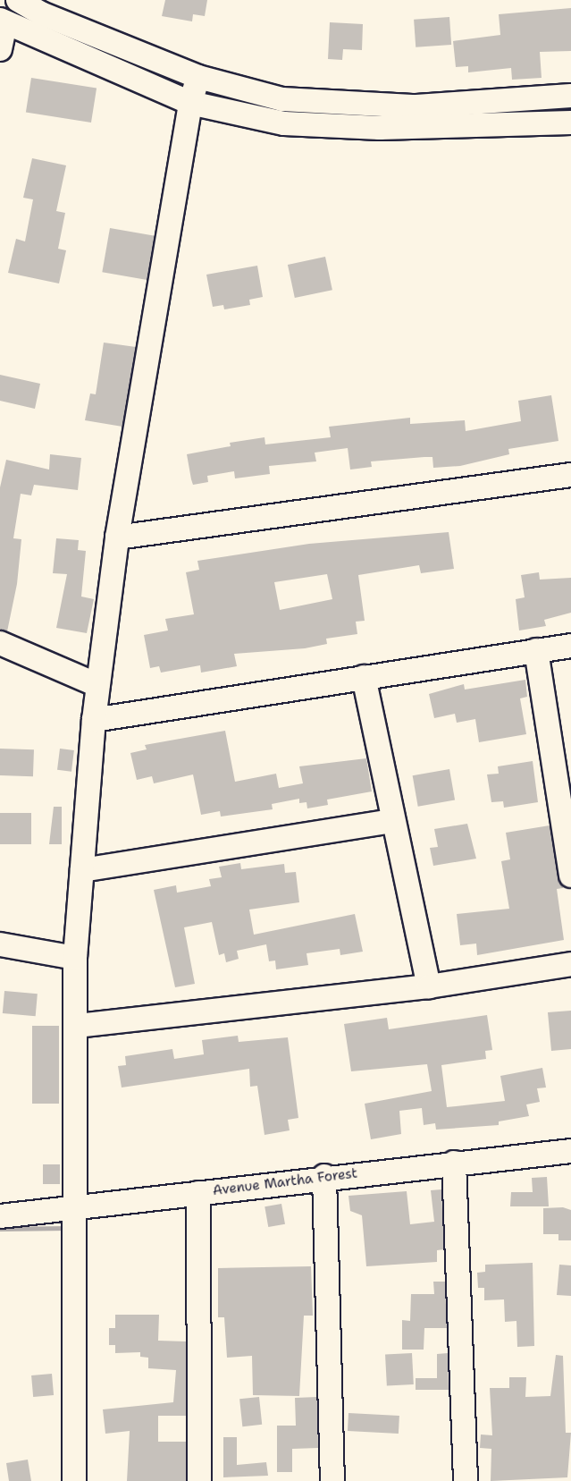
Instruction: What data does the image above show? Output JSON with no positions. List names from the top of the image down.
{
  "streets": {
    "street": ["Avenue Martha Forest"]
  }
}
